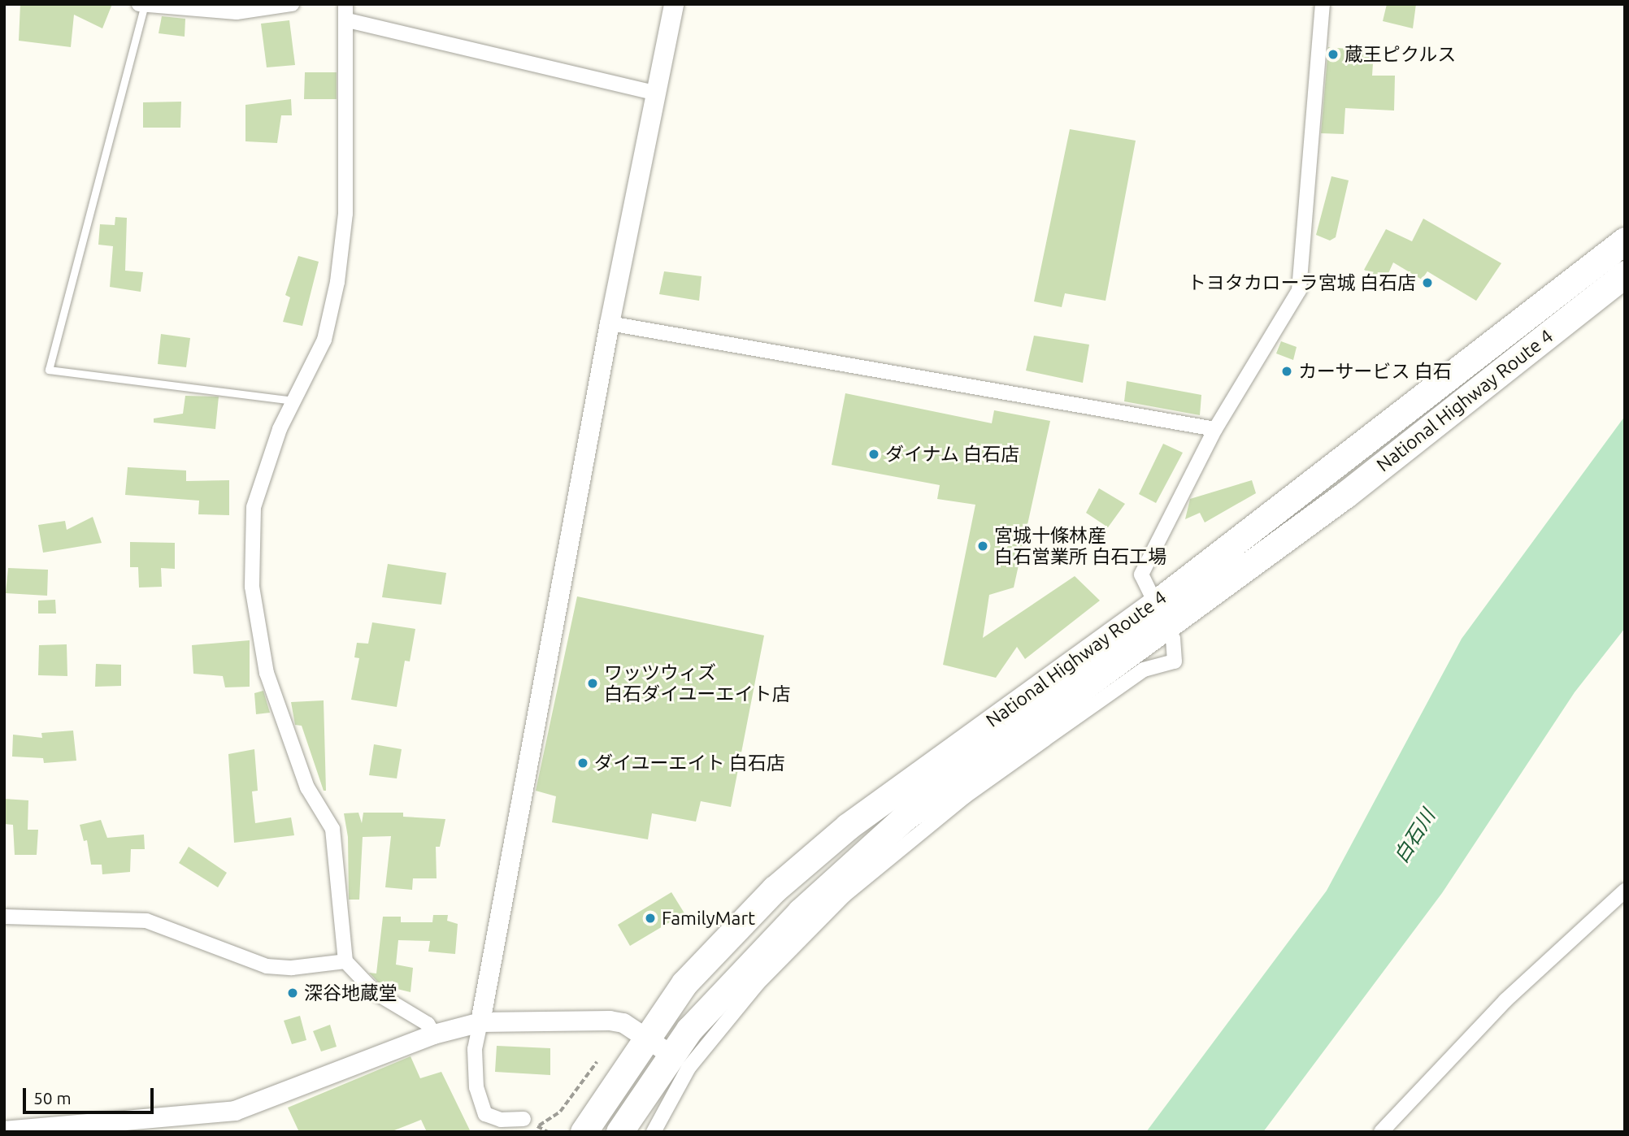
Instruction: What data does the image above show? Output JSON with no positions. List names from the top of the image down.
{
  "streets": {
    "highway": ["National Highway Route 4"]
  },
  "water": ["白石川"],
  "places": [
    "蔵王ピクルス",
    "トヨタカローラ宮城 白石店",
    "カーサービス 白石",
    "ダイナム 白石店",
    "宮城十條林産 白石営業所 白石工場",
    "ワッツウィズ 白石ダイユーエイト店",
    "ダイユーエイト 白石店",
    "FamilyMart",
    "深谷地蔵堂"
  ],
  "scale_bar": "50 m"
}
